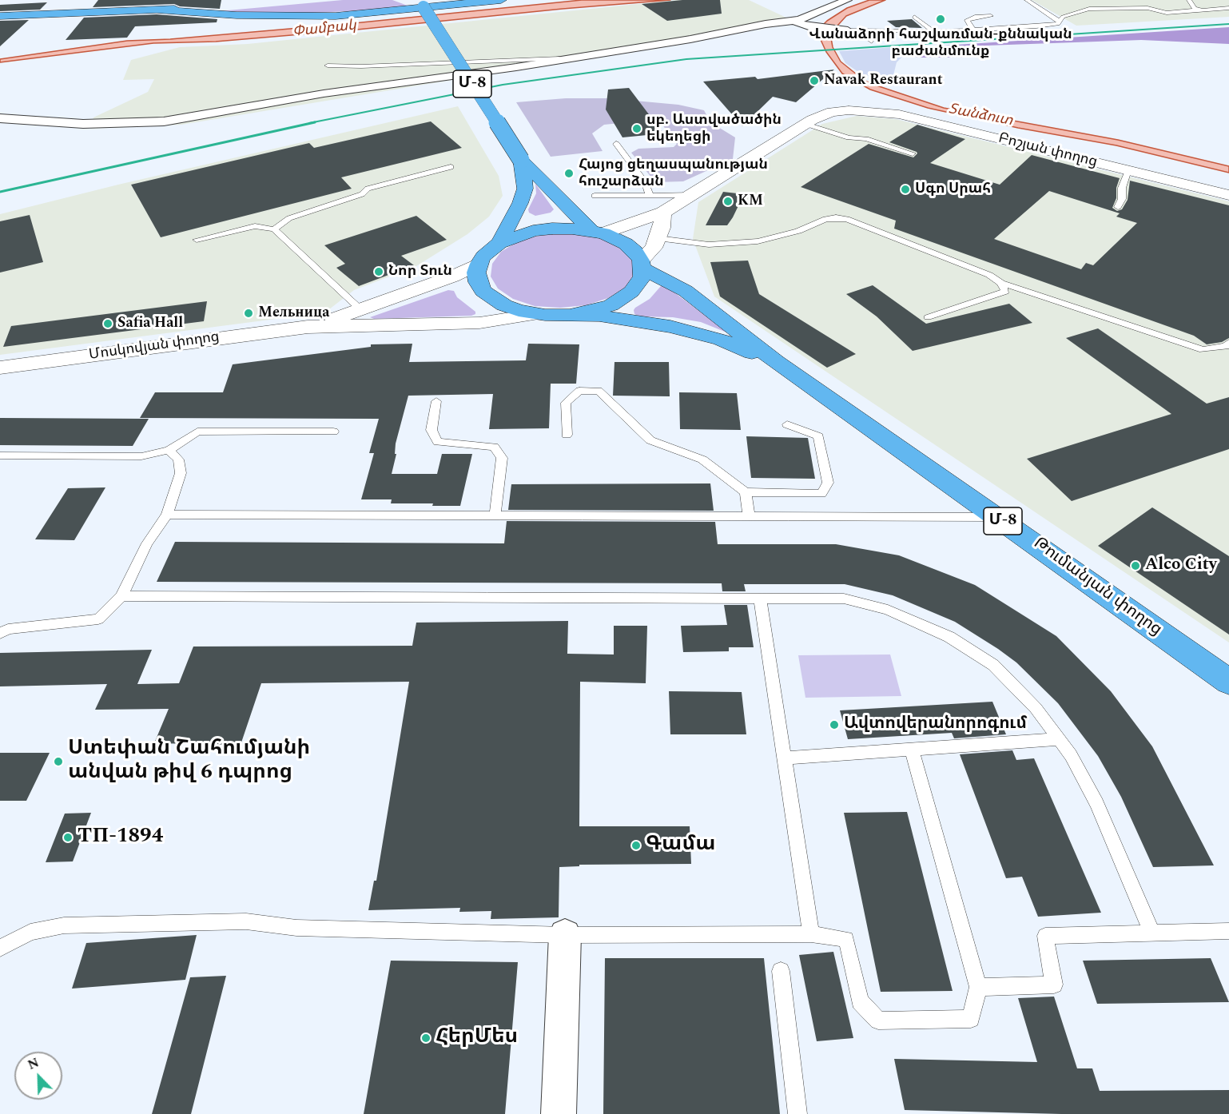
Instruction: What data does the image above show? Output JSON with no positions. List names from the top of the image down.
{
  "streets": {
    "highway": ["Մ-8", "Թումանյան փողոց"],
    "street": ["Բոշյան փողոց", "Մոսկովյան փողոց"]
  },
  "crossings": [
    ["Մ-8", "Բոշյան փողոց"],
    ["Մ-8", "Թումանյան փողոց"]
  ],
  "water": ["Փամբակ", "Տանձուտ"],
  "places": [
    "Վանաձորի հաշվառման-քննական բաժանմունք",
    "Navak Restaurant",
    "սբ. Աստվածածին եկեղեցի",
    "Հայոց ցեղասպանության հուշարձան",
    "Սգո Սրահ",
    "KM",
    "Նոր Տուն",
    "Мельница",
    "Safia Hall",
    "Alco City",
    "Ավտովերանորոգում",
    "Ստեփան Շահումյանի անվան թիվ 6 դպրոց",
    "ТП-1894",
    "Գամա",
    "ՀերՄես"
  ],
  "north": "top left"
}
